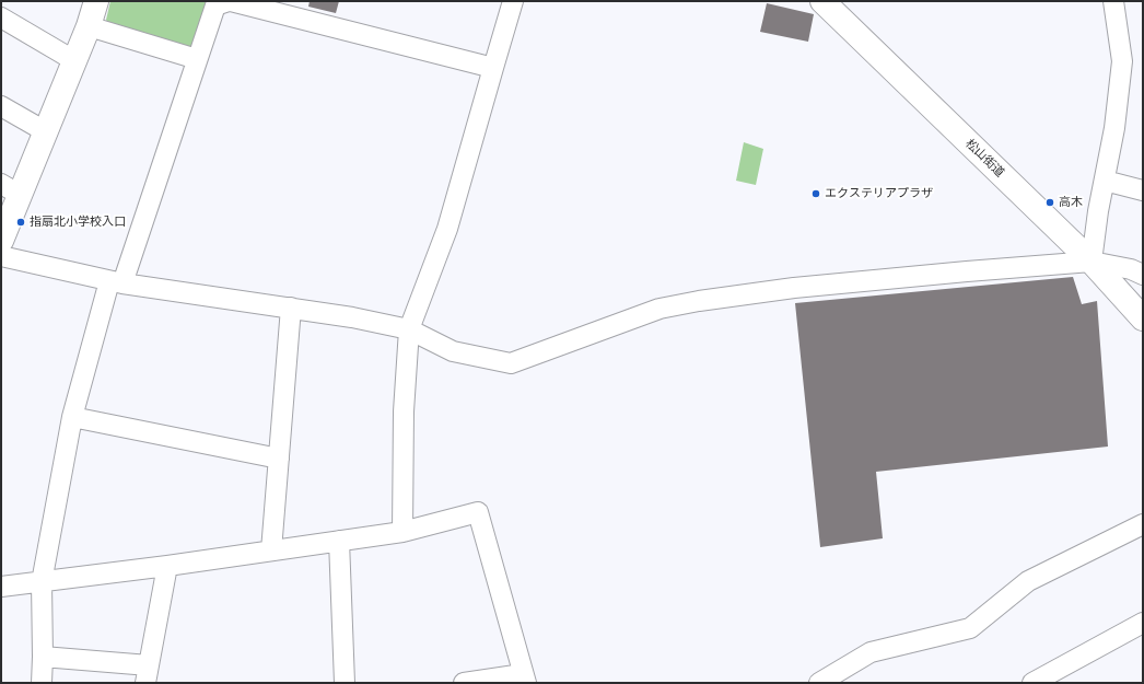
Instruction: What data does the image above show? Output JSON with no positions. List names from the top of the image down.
{
  "streets": {
    "main road": ["松山街道"]
  },
  "places": ["エクステリアプラザ", "高木", "指扇北小学校入口"]
}
